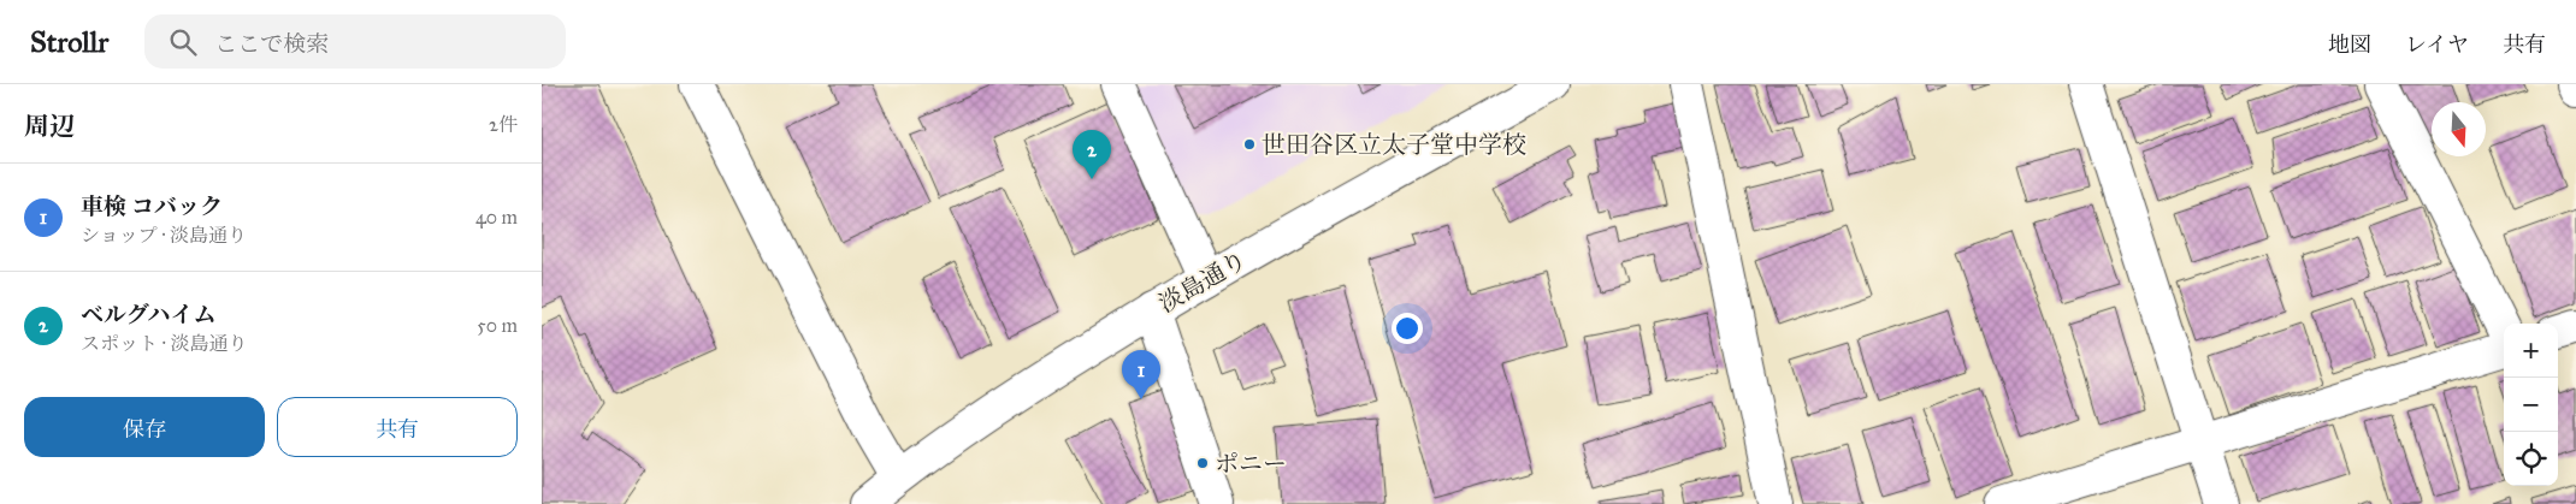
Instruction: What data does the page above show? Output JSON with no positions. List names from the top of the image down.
{
  "streets": {
    "street": ["淡島通り"]
  },
  "places": ["世田谷区立太子堂中学校", "ポニー"],
  "north": "bottom",
  "page": {
    "header": "Strollr",
    "search": "ここで検索",
    "nav": ["地図", "レイヤ", "共有"],
    "heading": ["周辺", "2件"],
    "pins": ["2", "1"],
    "list": [
      {
        "mark": "1",
        "name": "車検 コバック",
        "note": "ショップ · 淡島通り",
        "value": "40 m"
      },
      {
        "mark": "2",
        "name": "ベルグハイム",
        "note": "スポット · 淡島通り",
        "value": "50 m"
      }
    ],
    "map_buttons": ["+", "−"],
    "buttons": ["保存", "共有"]
  }
}
